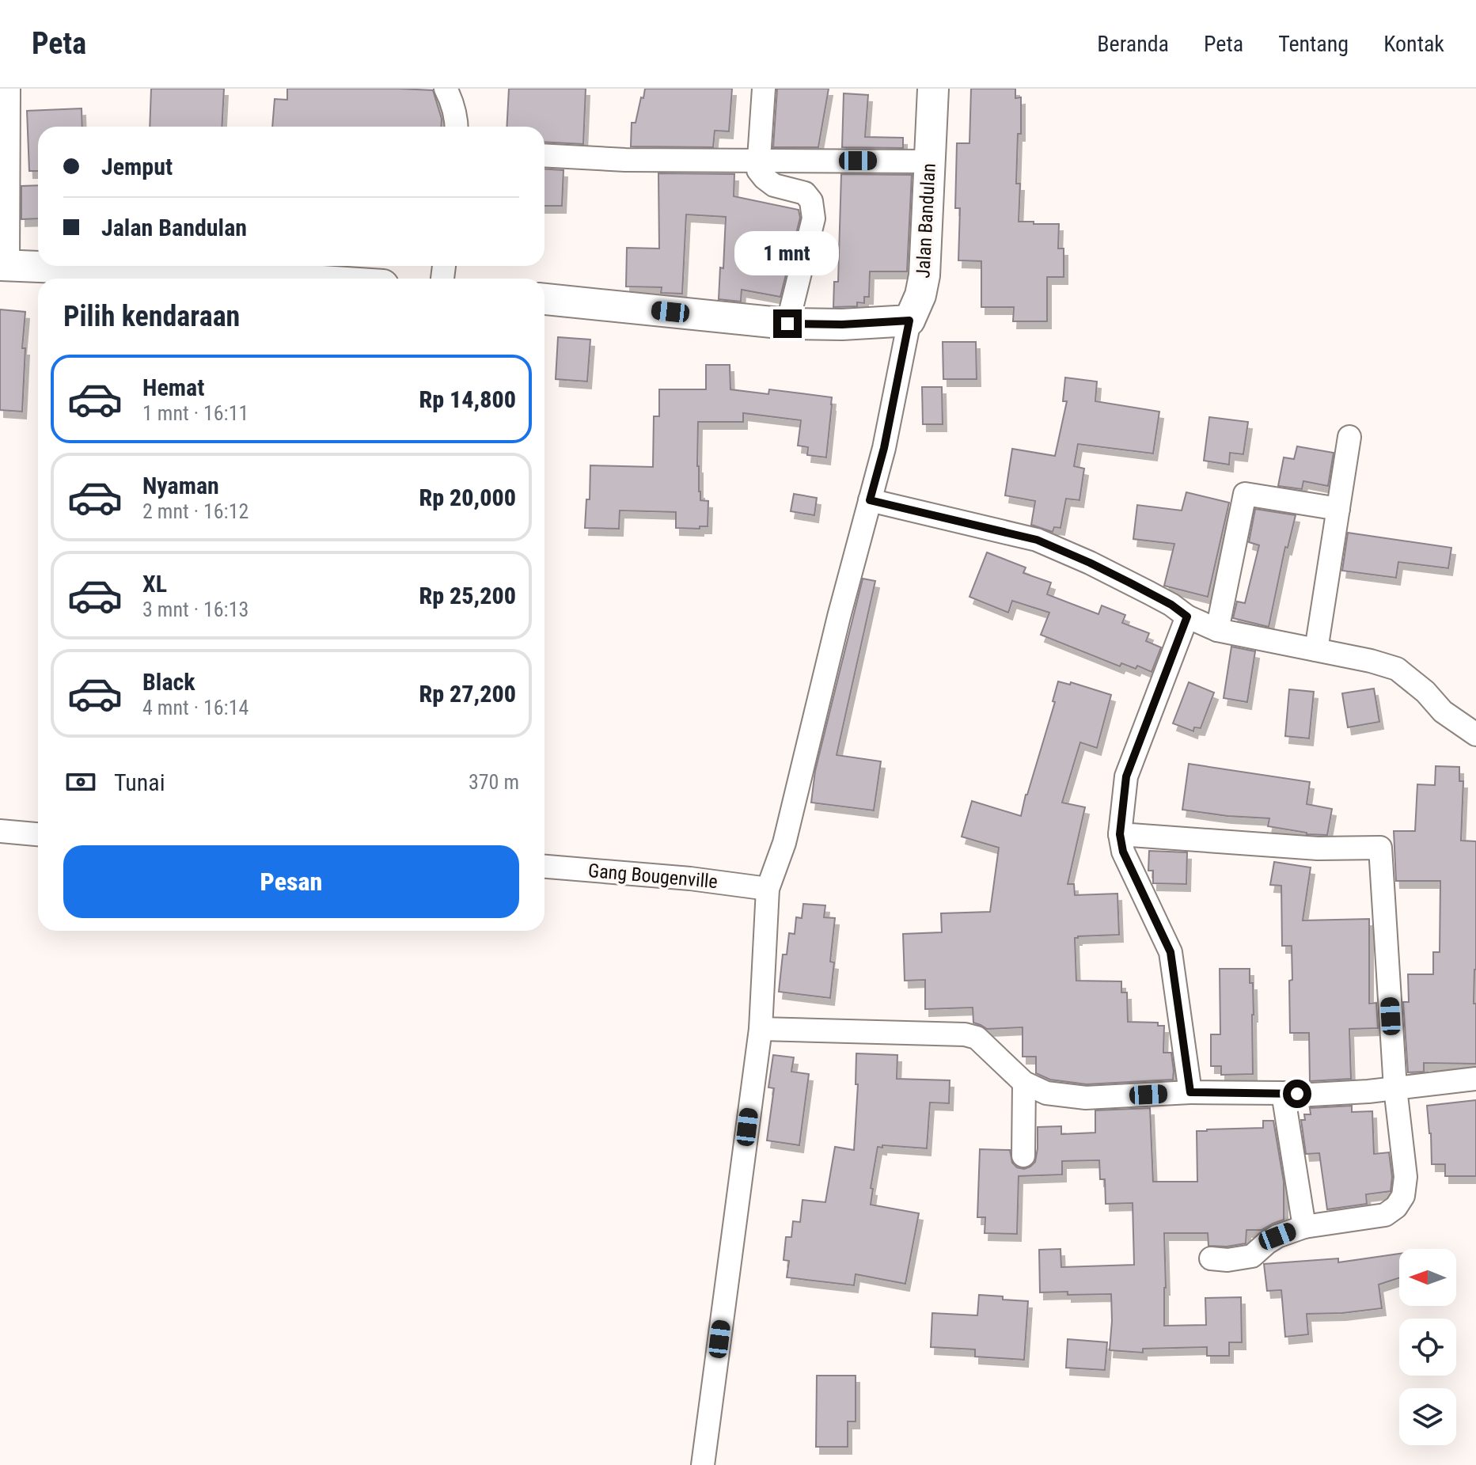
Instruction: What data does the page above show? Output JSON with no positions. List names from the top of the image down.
{
  "streets": {
    "street": ["Jalan Bandulan", "Gang Bougenville"]
  },
  "north": "left",
  "page": {
    "header": "Peta",
    "nav": [
      "Beranda",
      "Peta",
      "Tentang",
      "Kontak"
    ],
    "banner": ["Jemput", "Jalan Bandulan"],
    "bubble": "1 mnt",
    "heading": "Pilih kendaraan",
    "list": [
      {
        "name": "Hemat",
        "note": "1 mnt · 16:11",
        "value": "Rp 14,800"
      },
      {
        "name": "Nyaman",
        "note": "2 mnt · 16:12",
        "value": "Rp 20,000"
      },
      {
        "name": "XL",
        "note": "3 mnt · 16:13",
        "value": "Rp 25,200"
      },
      {
        "name": "Black",
        "note": "4 mnt · 16:14",
        "value": "Rp 27,200"
      }
    ],
    "pay": ["Tunai", "370 m"],
    "buttons": "Pesan"
  }
}
